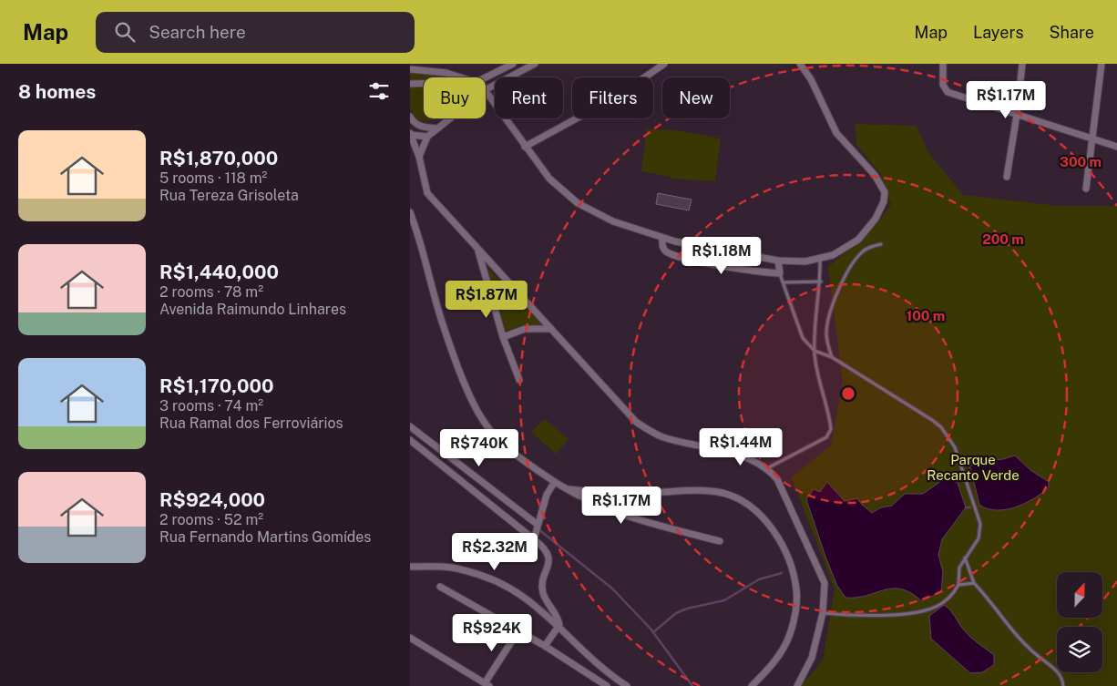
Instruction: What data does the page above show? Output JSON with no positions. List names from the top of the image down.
{
  "parks": ["Parque Recanto Verde"],
  "north": "top",
  "page": {
    "header": "Map",
    "search": "Search here",
    "nav": ["Map", "Layers", "Share"],
    "heading": "8 homes",
    "chip": [
      "Buy",
      "Rent",
      "Filters",
      "New"
    ],
    "price": [
      "R$1.17M",
      "R$1.18M",
      "R$1.87M",
      "R$1.44M",
      "R$740K",
      "R$1.17M",
      "R$2.32M",
      "R$924K"
    ],
    "list": [
      {
        "name": "R$1,870,000",
        "note": "5 rooms · 118 m² · Rua Tereza Grisoleta"
      },
      {
        "name": "R$1,440,000",
        "note": "2 rooms · 78 m² · Avenida Raimundo Linhares"
      },
      {
        "name": "R$1,170,000",
        "note": "3 rooms · 74 m² · Rua Ramal dos Ferroviários"
      },
      {
        "name": "R$924,000",
        "note": "2 rooms · 52 m² · Rua Fernando Martins Gomídes"
      }
    ]
  },
  "rings": ["300 m", "200 m", "100 m"]
}
